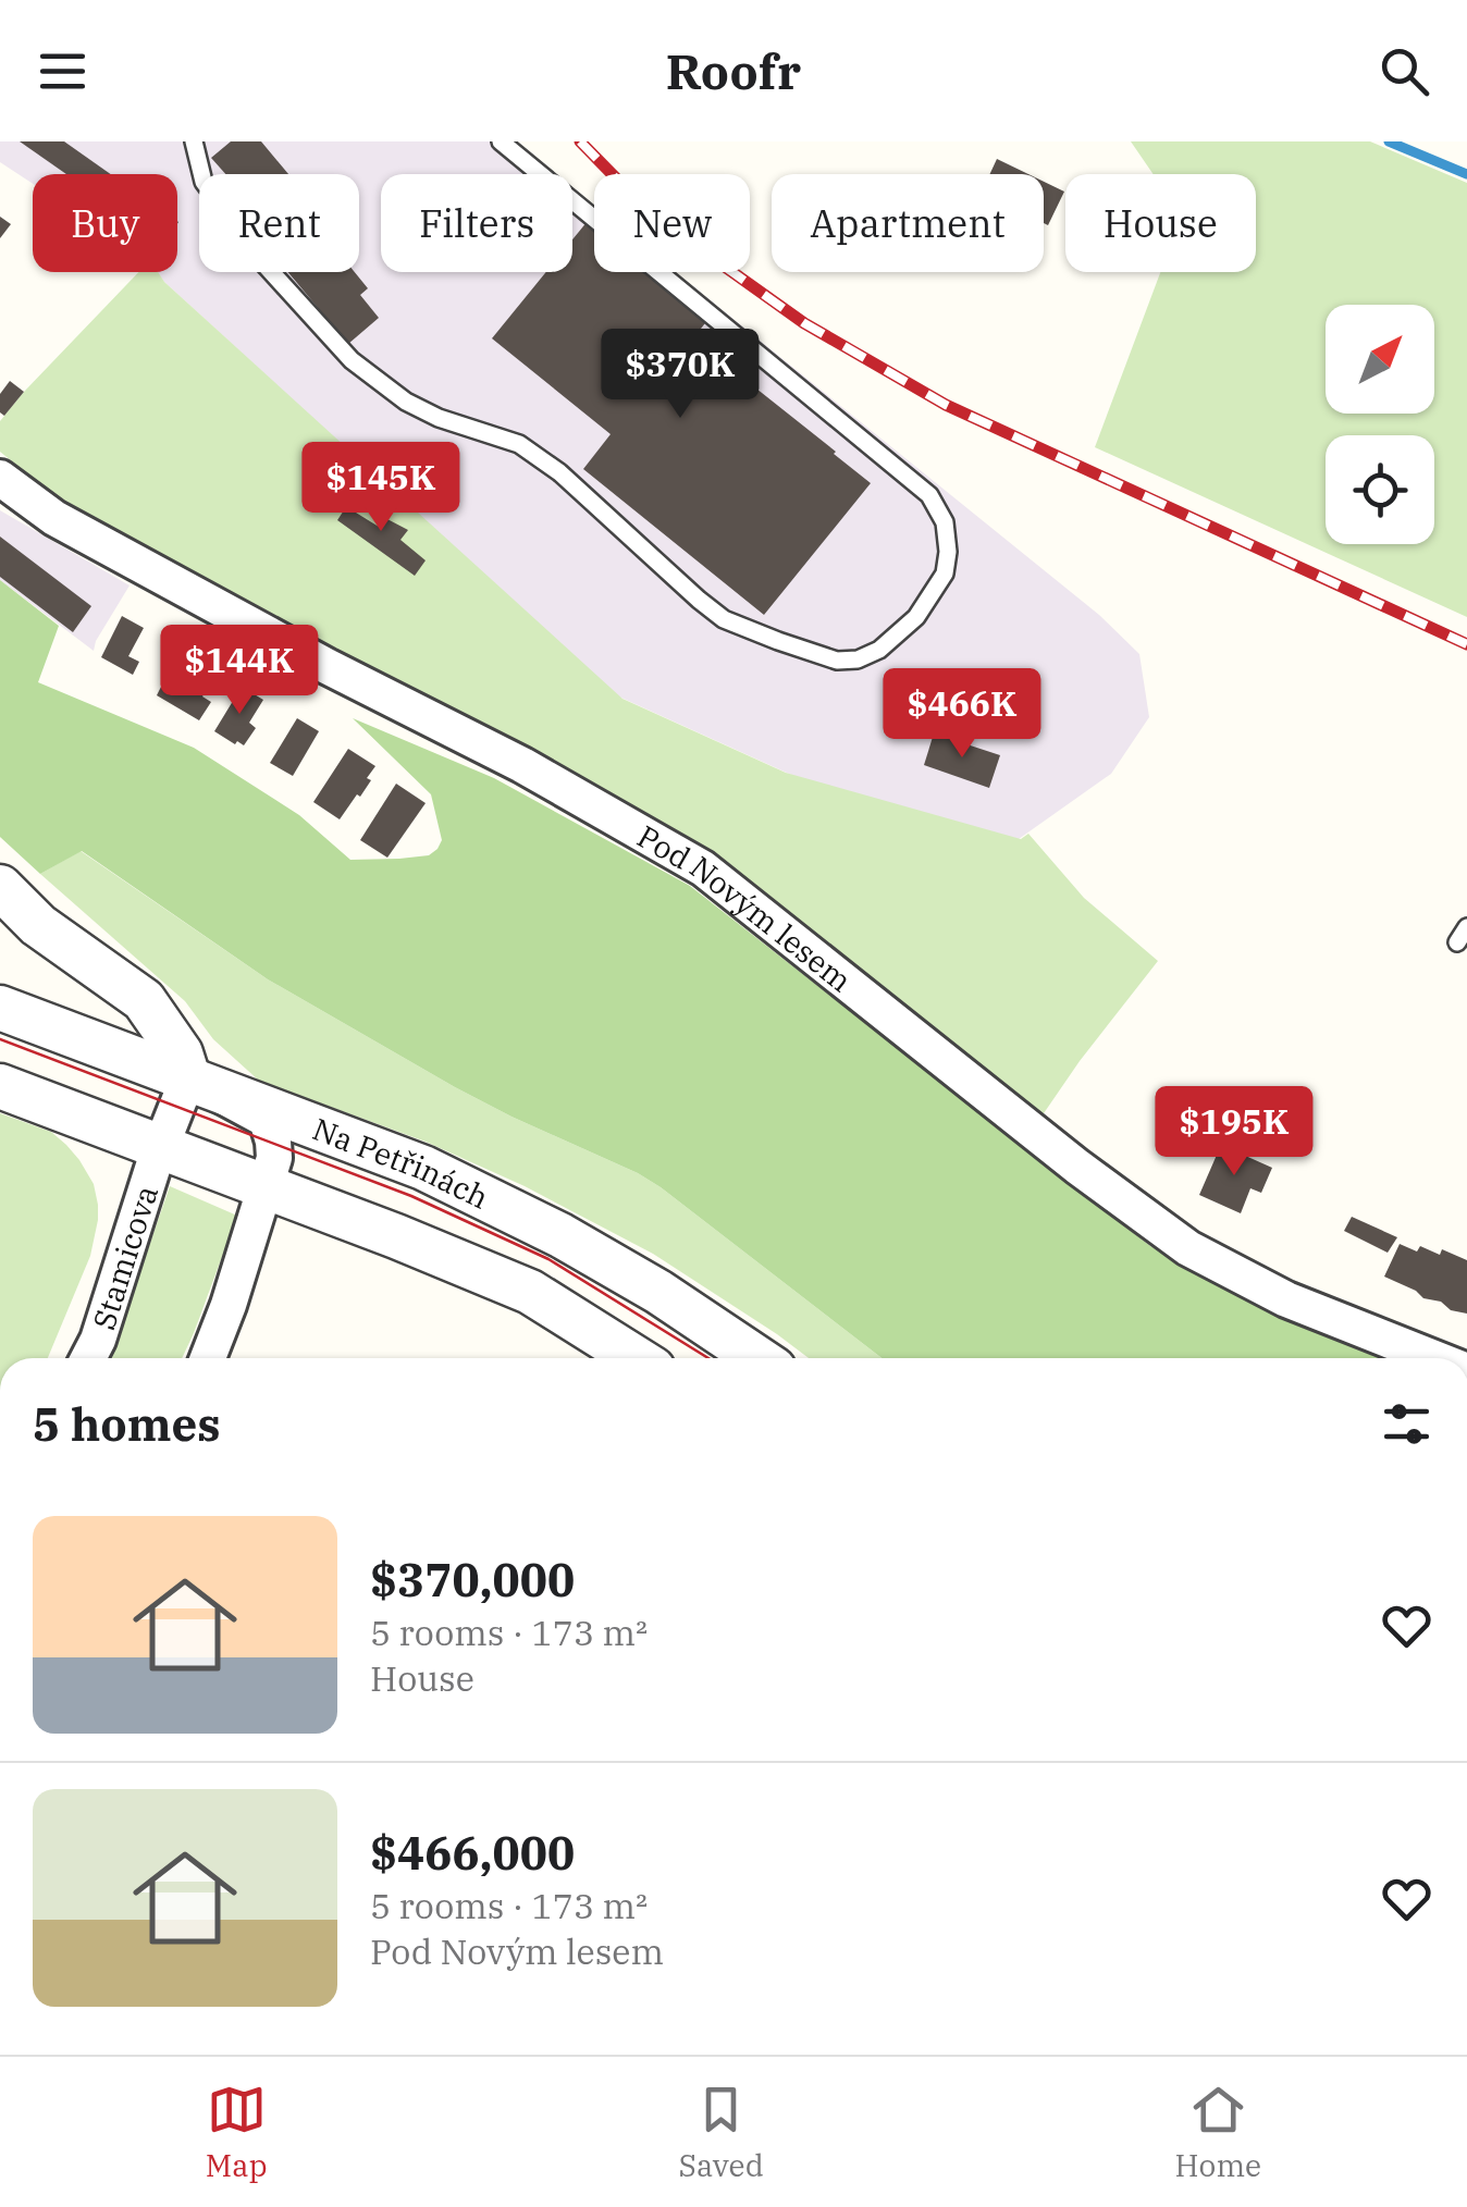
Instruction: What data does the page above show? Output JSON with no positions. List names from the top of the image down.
{
  "streets": {
    "street": ["Pod Novým lesem", "Na Petřinách", "Stamicova"]
  },
  "crossings": [
    ["Na Petřinách", "Stamicova"]
  ],
  "north": "top right",
  "page": {
    "header": "Roofr",
    "chip": [
      "Buy",
      "Rent",
      "Filters",
      "New",
      "Apartment",
      "House"
    ],
    "price": [
      "$370K",
      "$145K",
      "$144K",
      "$466K",
      "$195K"
    ],
    "heading": "5 homes",
    "list": [
      {
        "name": "$370,000",
        "note": "5 rooms · 173 m² · House"
      },
      {
        "name": "$466,000",
        "note": "5 rooms · 173 m² · Pod Novým lesem"
      }
    ],
    "tabs": ["Map", "Saved", "Home"]
  }
}
